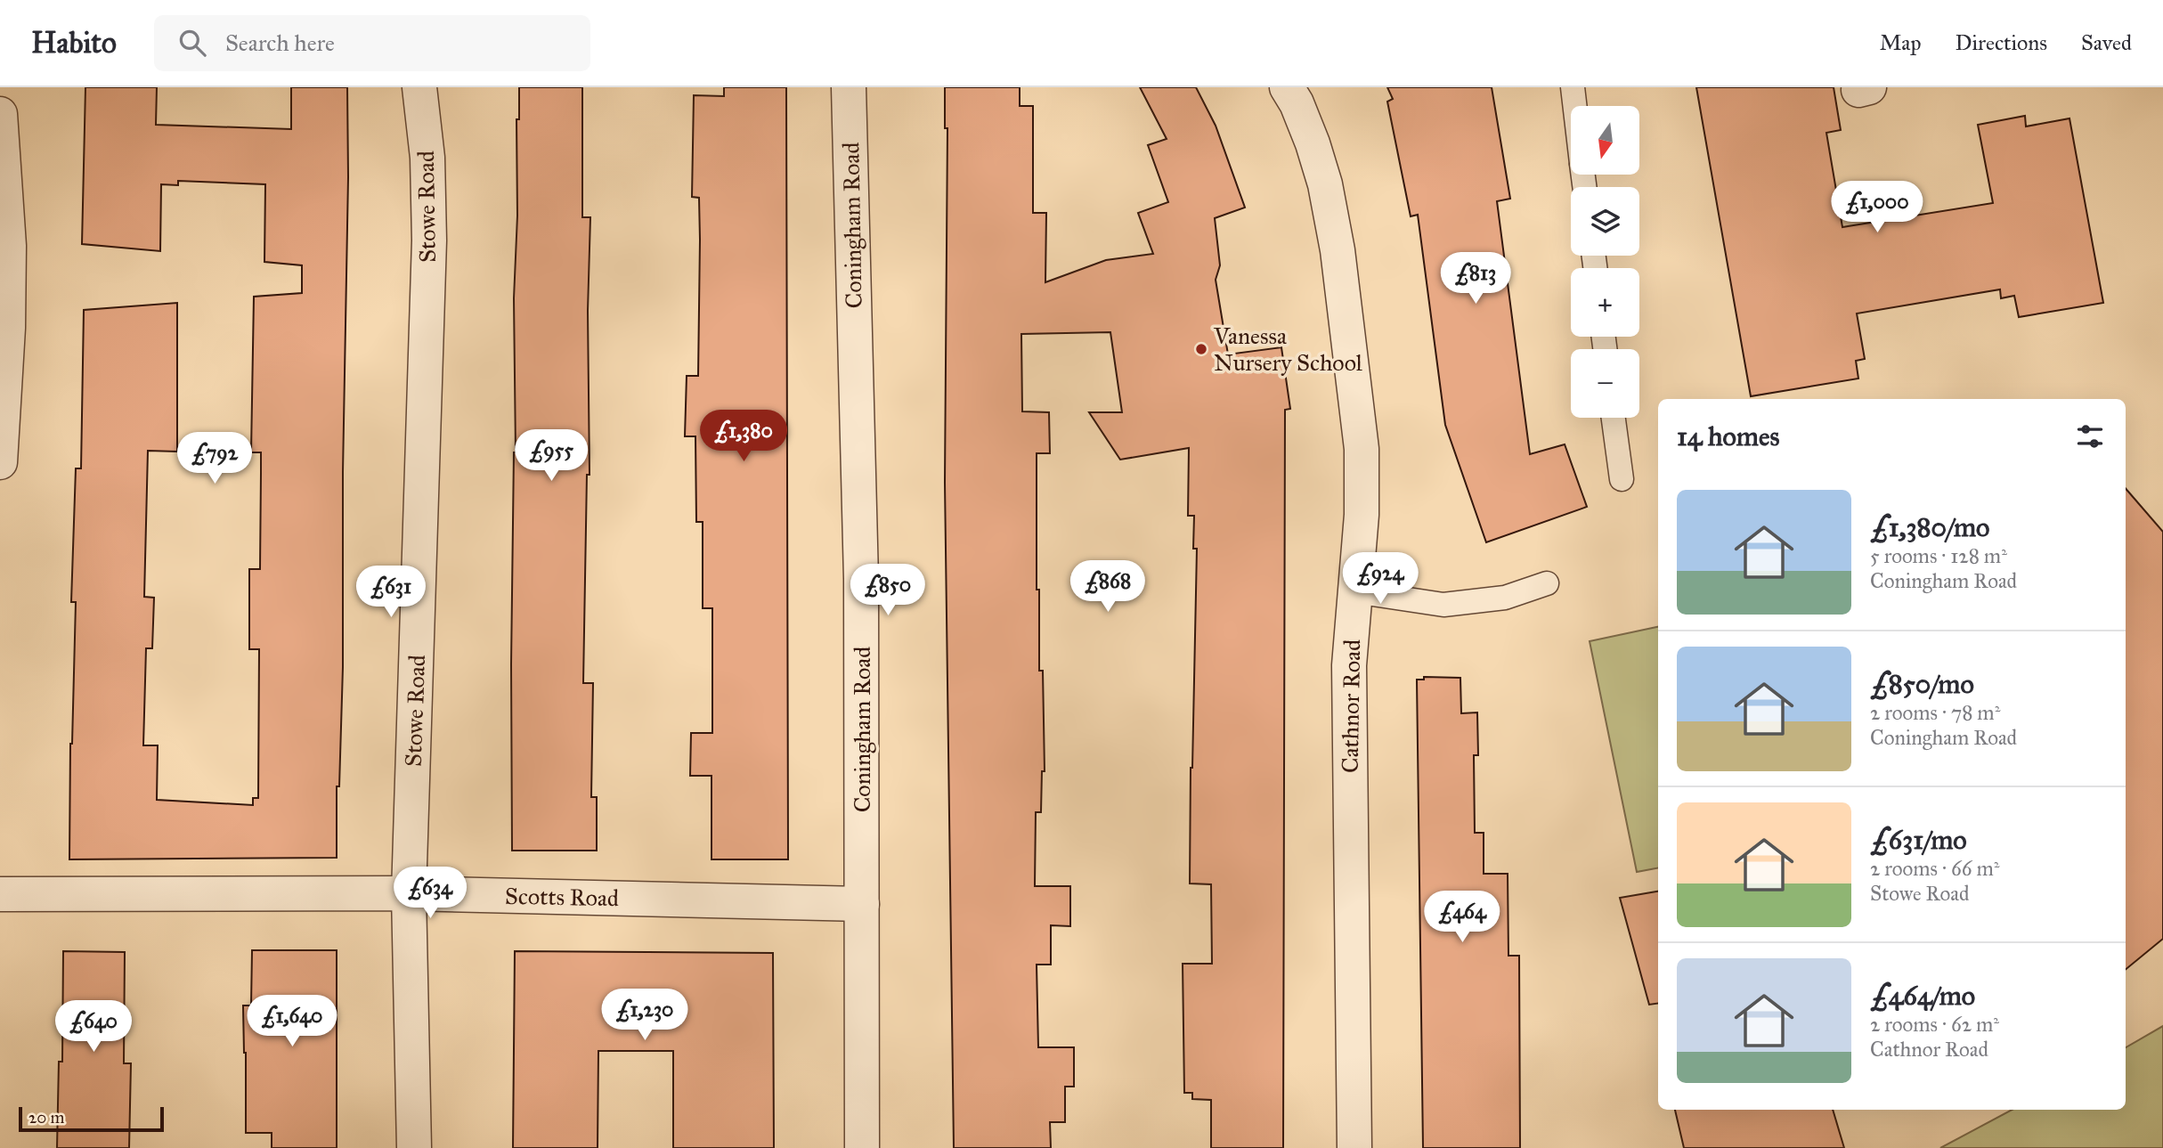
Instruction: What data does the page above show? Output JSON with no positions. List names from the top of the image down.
{
  "streets": {
    "street": [
      "Stowe Road",
      "Coningham Road",
      "Cathnor Road",
      "Scotts Road"
    ]
  },
  "crossings": [
    ["Stowe Road", "Scotts Road"],
    ["Coningham Road", "Scotts Road"]
  ],
  "places": ["Vanessa Nursery School"],
  "scale_bar": "20 m",
  "north": "bottom",
  "page": {
    "header": "Habito",
    "search": "Search here",
    "nav": ["Map", "Directions", "Saved"],
    "map_buttons": ["+", "−"],
    "price": [
      "£1,000",
      "£813",
      "£1,380",
      "£955",
      "£792",
      "£924",
      "£868",
      "£850",
      "£631",
      "£634",
      "£464",
      "£1,230",
      "£1,640",
      "£640"
    ],
    "heading": "14 homes",
    "list": [
      {
        "name": "£1,380/mo",
        "note": "5 rooms · 128 m² · Coningham Road"
      },
      {
        "name": "£850/mo",
        "note": "2 rooms · 78 m² · Coningham Road"
      },
      {
        "name": "£631/mo",
        "note": "2 rooms · 66 m² · Stowe Road"
      },
      {
        "name": "£464/mo",
        "note": "2 rooms · 62 m² · Cathnor Road"
      }
    ],
    "scale": "20 m"
  }
}
